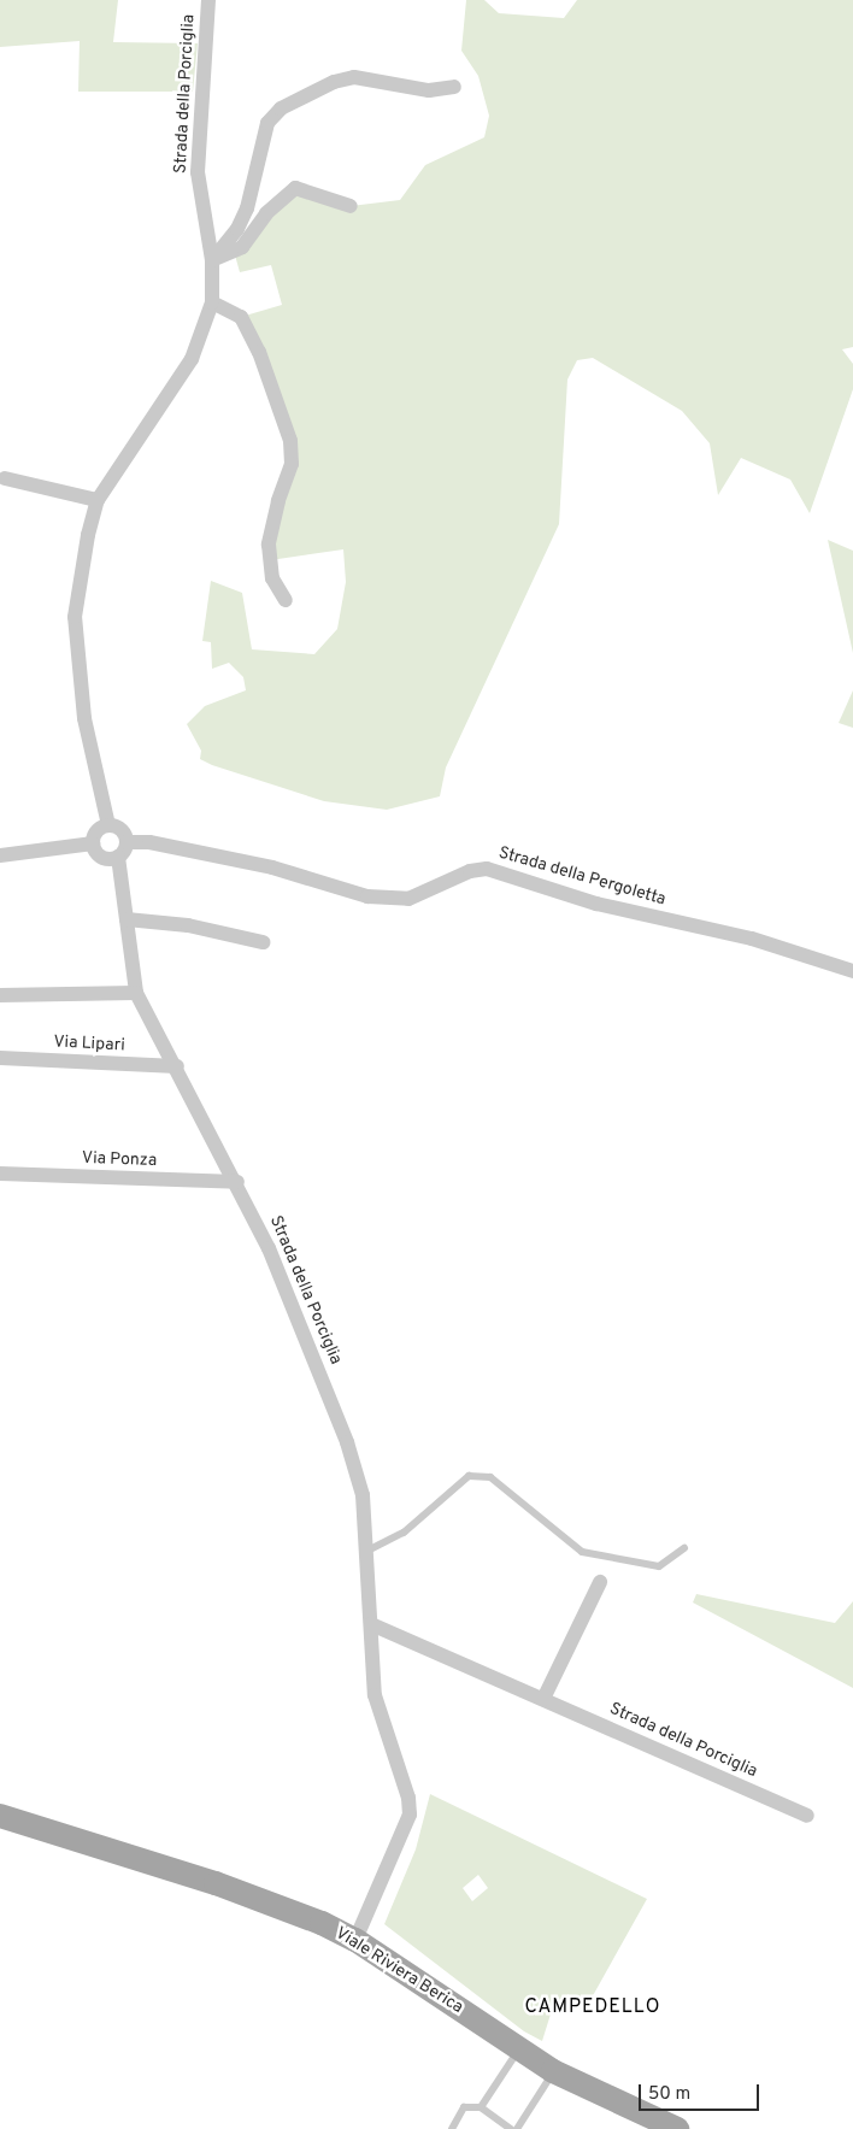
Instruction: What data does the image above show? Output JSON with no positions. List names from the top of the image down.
{
  "streets": {
    "main road": ["Viale Riviera Berica"],
    "street": [
      "Strada della Porciglia",
      "Strada della Pergoletta",
      "Via Lipari",
      "Via Ponza"
    ]
  },
  "crossings": [
    ["Strada della Porciglia", "Strada della Pergoletta"],
    ["Strada della Porciglia", "Via Lipari"],
    ["Strada della Porciglia", "Via Ponza"],
    ["Strada della Porciglia", "Viale Riviera Berica"]
  ],
  "districts": ["CAMPEDELLO"],
  "scale_bar": "50 m"
}
